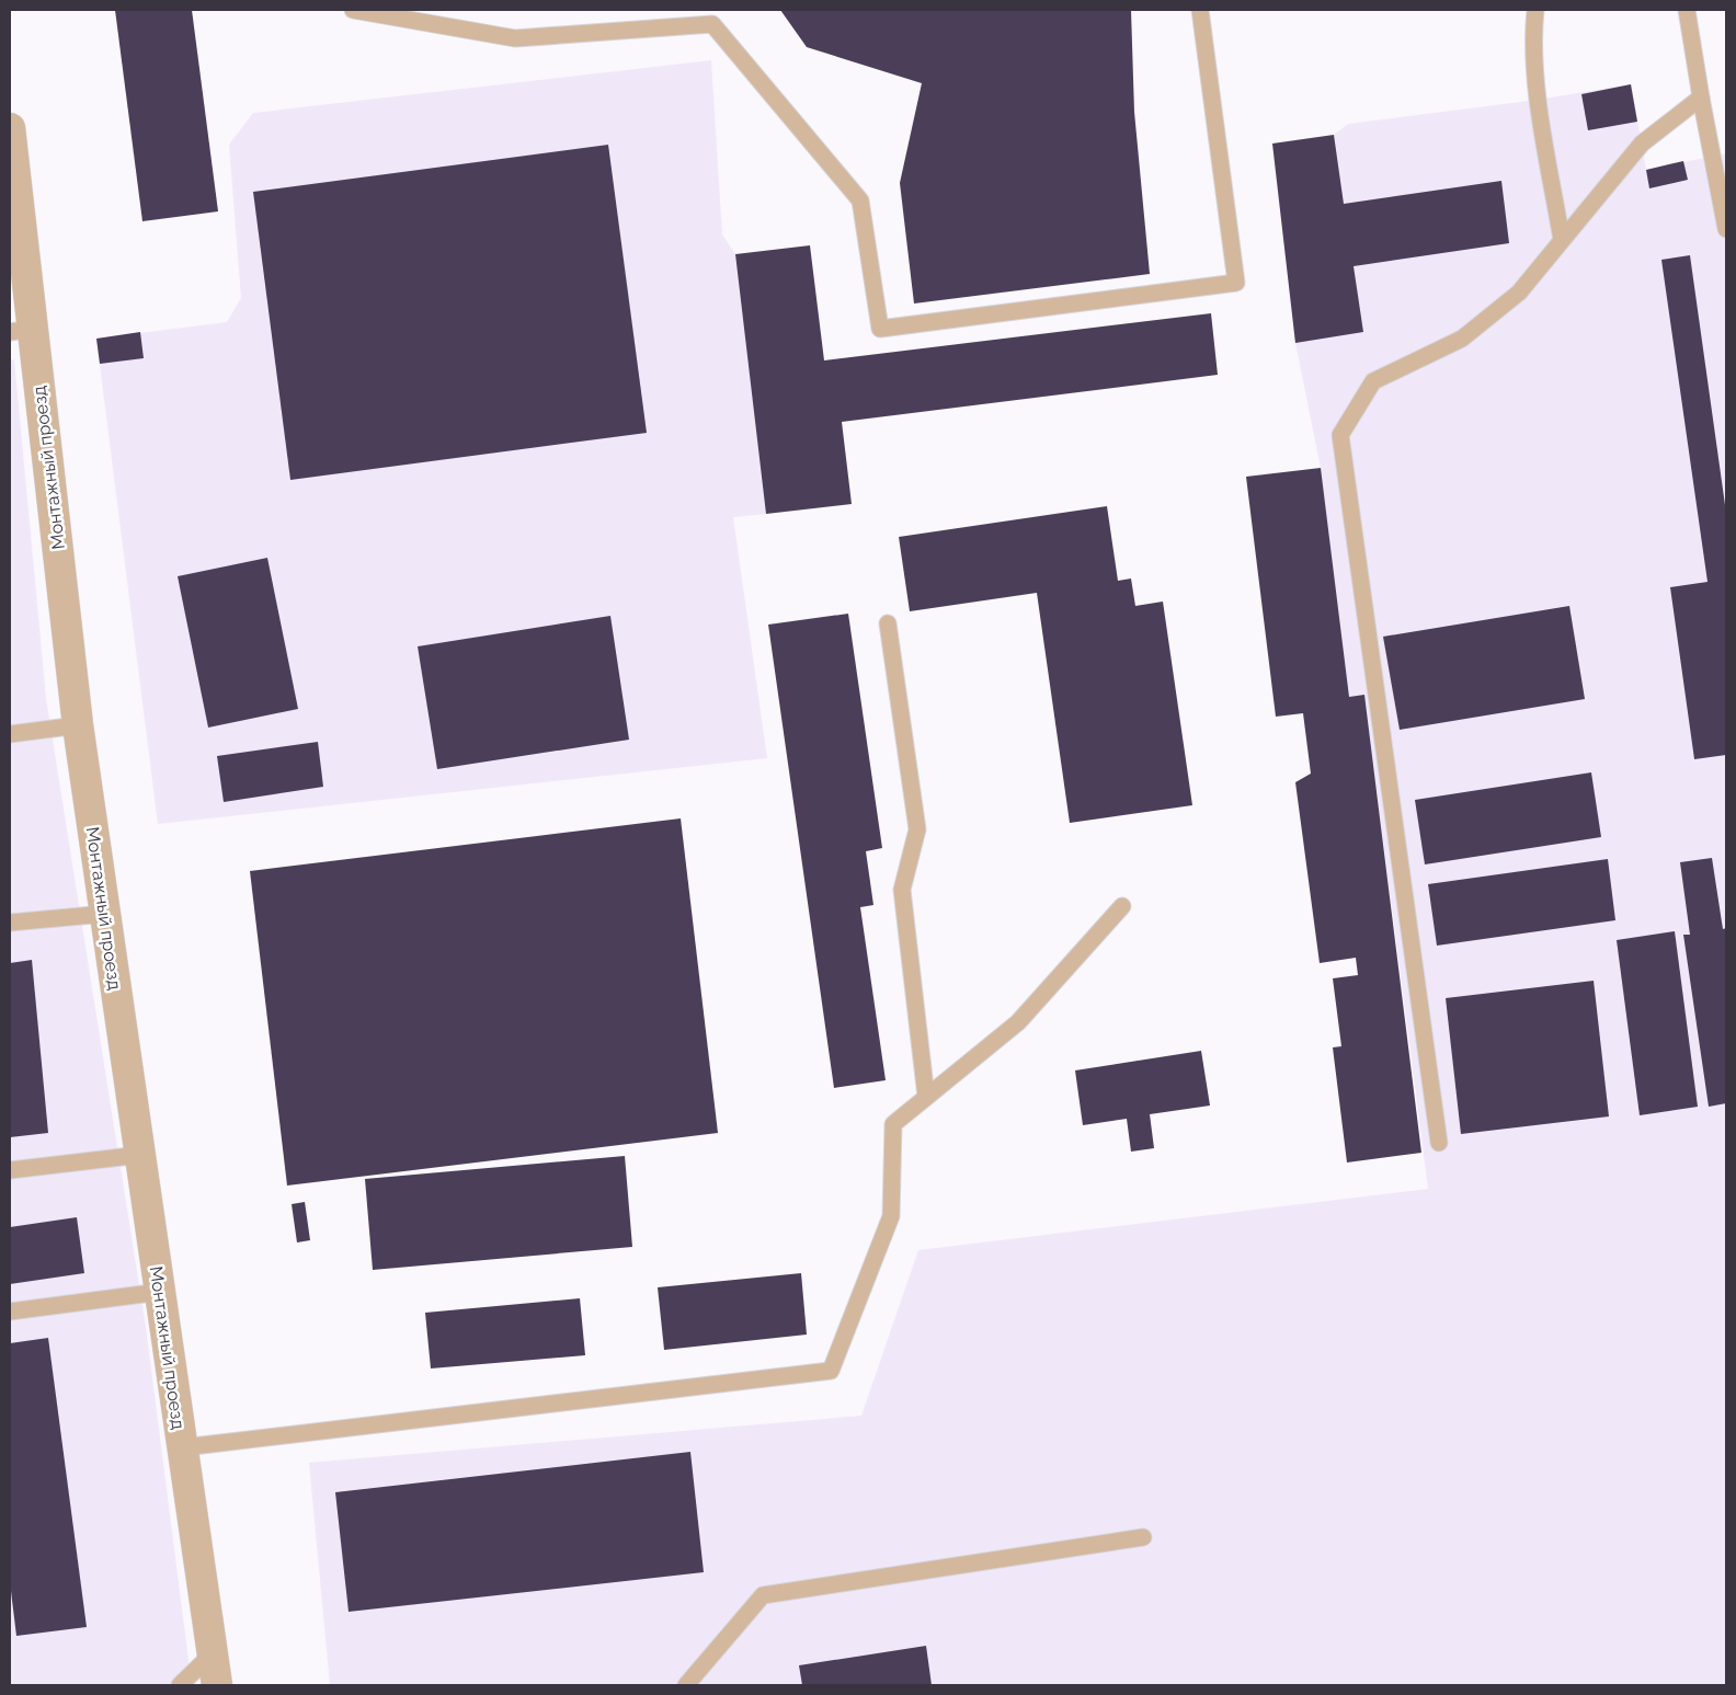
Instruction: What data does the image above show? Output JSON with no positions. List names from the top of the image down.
{
  "streets": {
    "street": ["Монтажный проезд"]
  }
}
